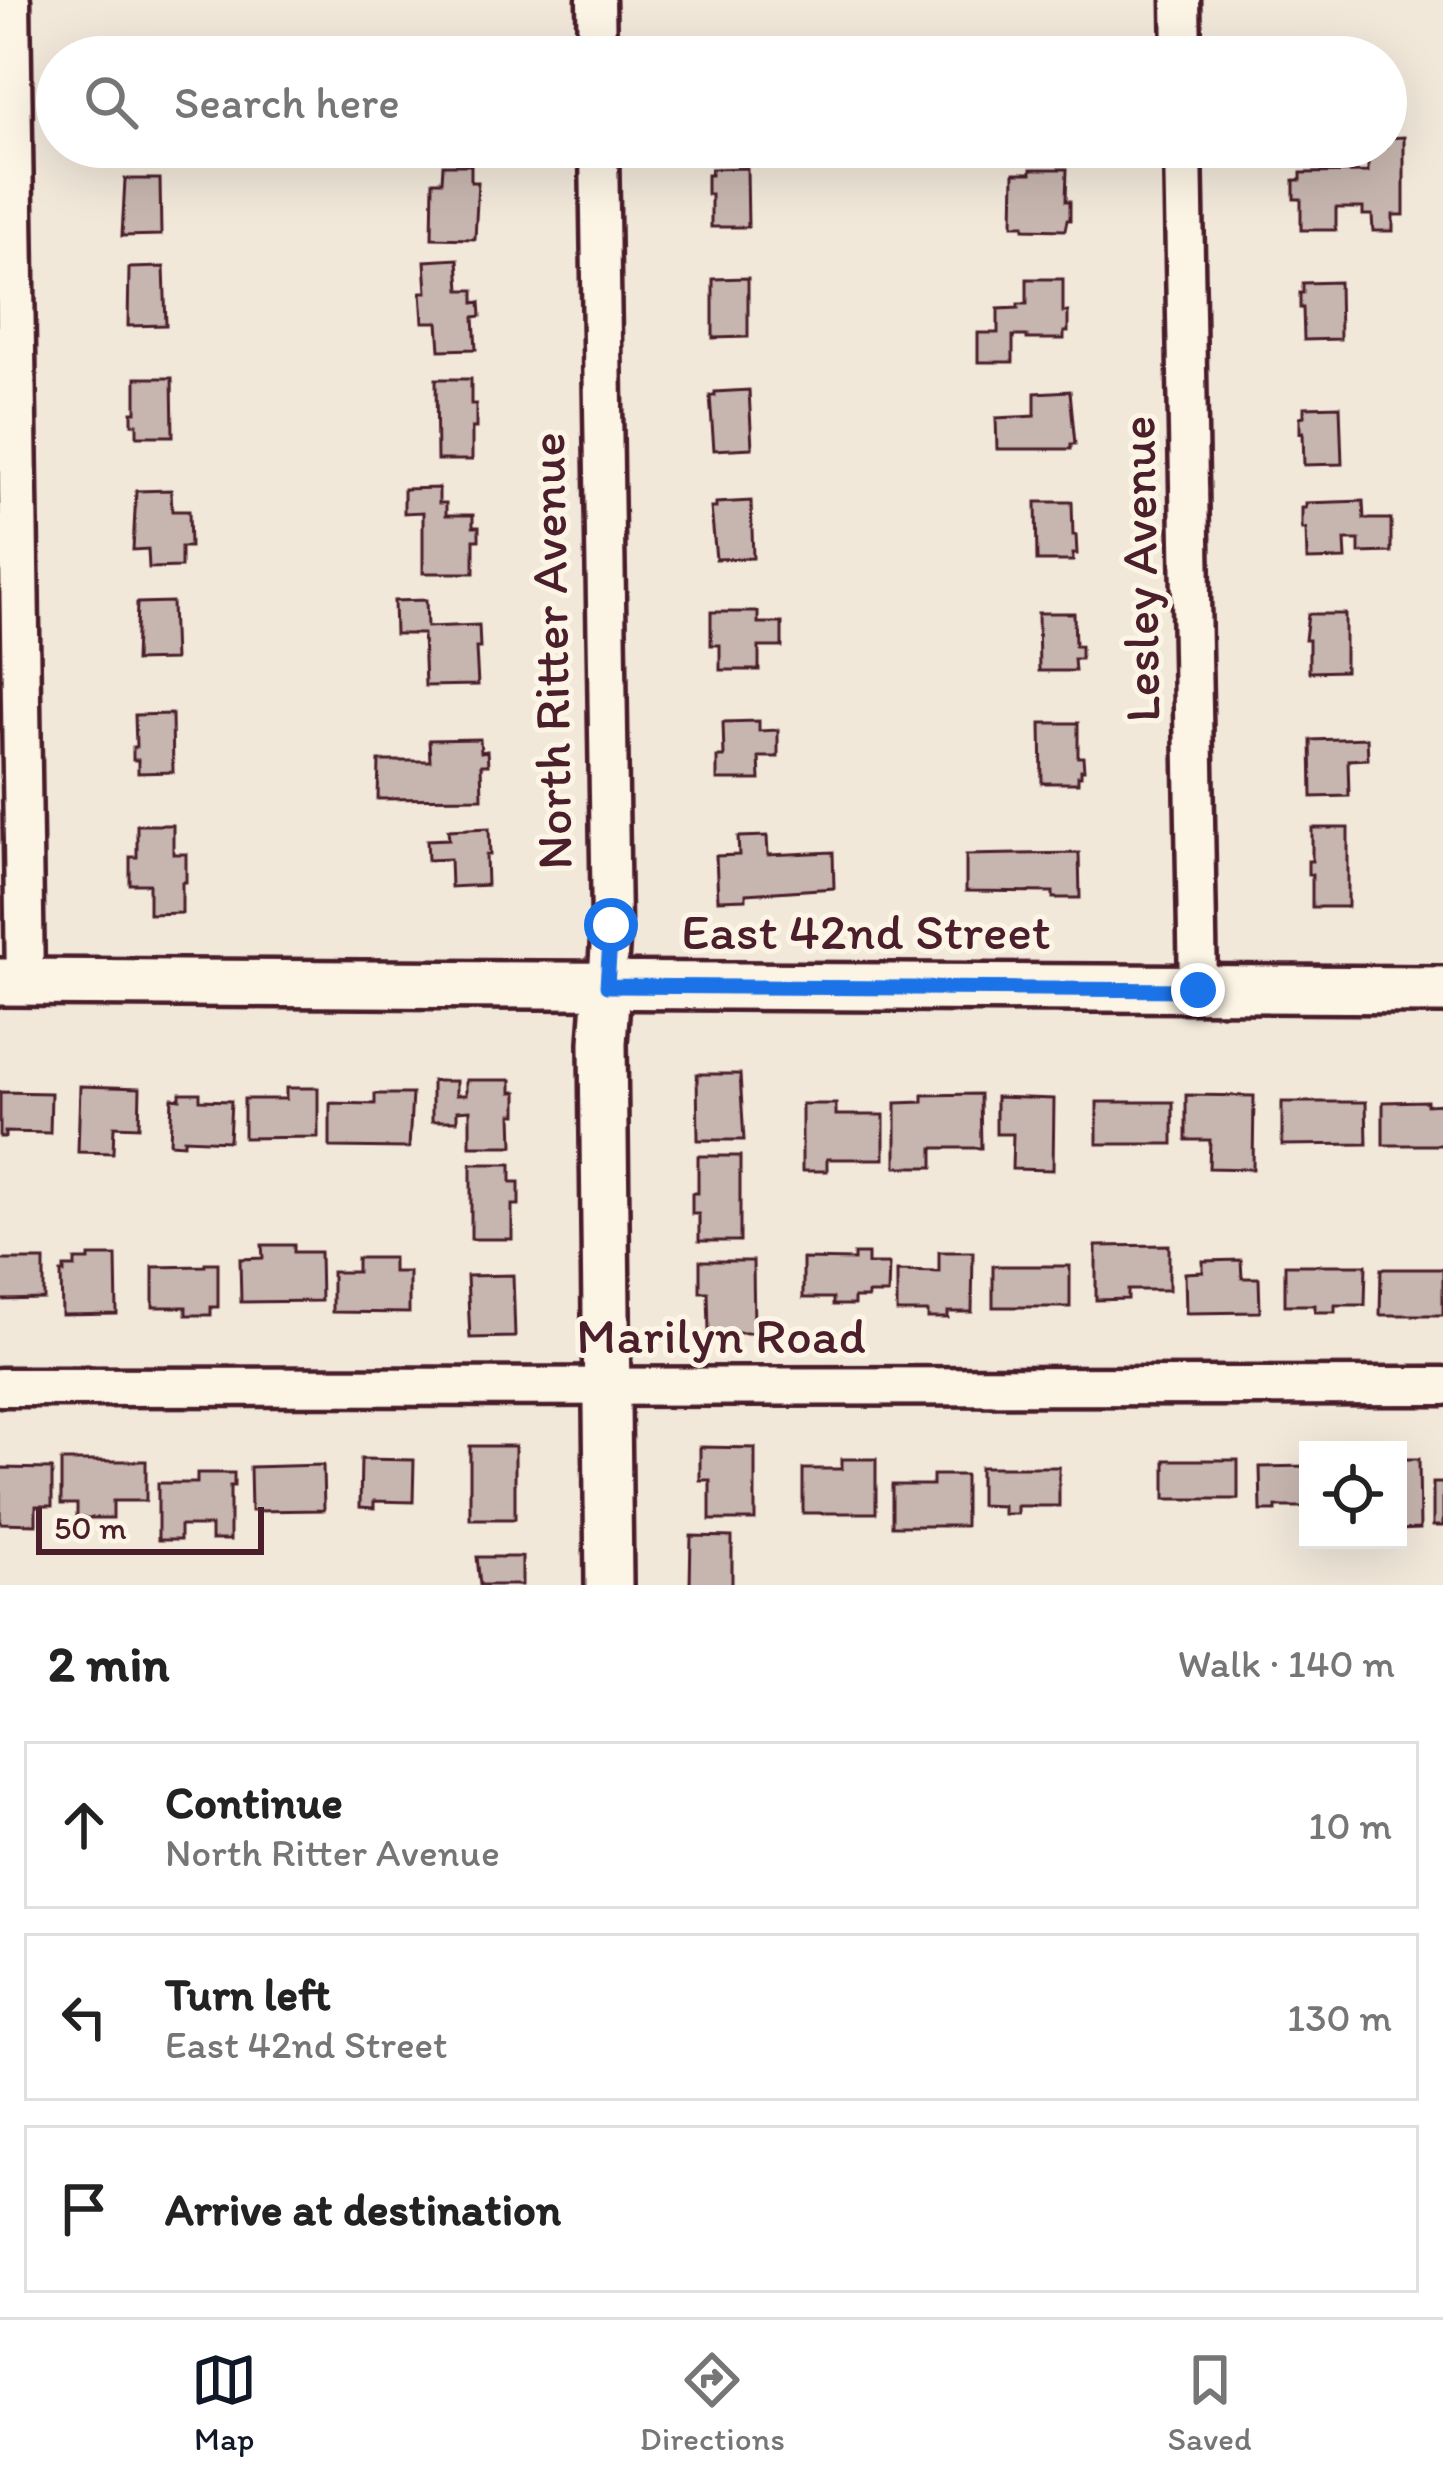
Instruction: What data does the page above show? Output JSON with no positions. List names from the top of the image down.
{
  "streets": {
    "street": [
      "Lesley Avenue",
      "North Ritter Avenue",
      "East 42nd Street",
      "Marilyn Road"
    ]
  },
  "crossings": [
    ["Lesley Avenue", "East 42nd Street"],
    ["North Ritter Avenue", "East 42nd Street"],
    ["North Ritter Avenue", "Marilyn Road"]
  ],
  "scale_bar": "50 m",
  "page": {
    "search": "Search here",
    "scale": "50 m",
    "heading": ["2 min", "Walk · 140 m"],
    "list": [
      ["Continue", "North Ritter Avenue", "10 m"],
      ["Turn left", "East 42nd Street", "130 m"],
      "Arrive at destination"
    ],
    "nav": ["Map", "Directions", "Saved"]
  }
}
